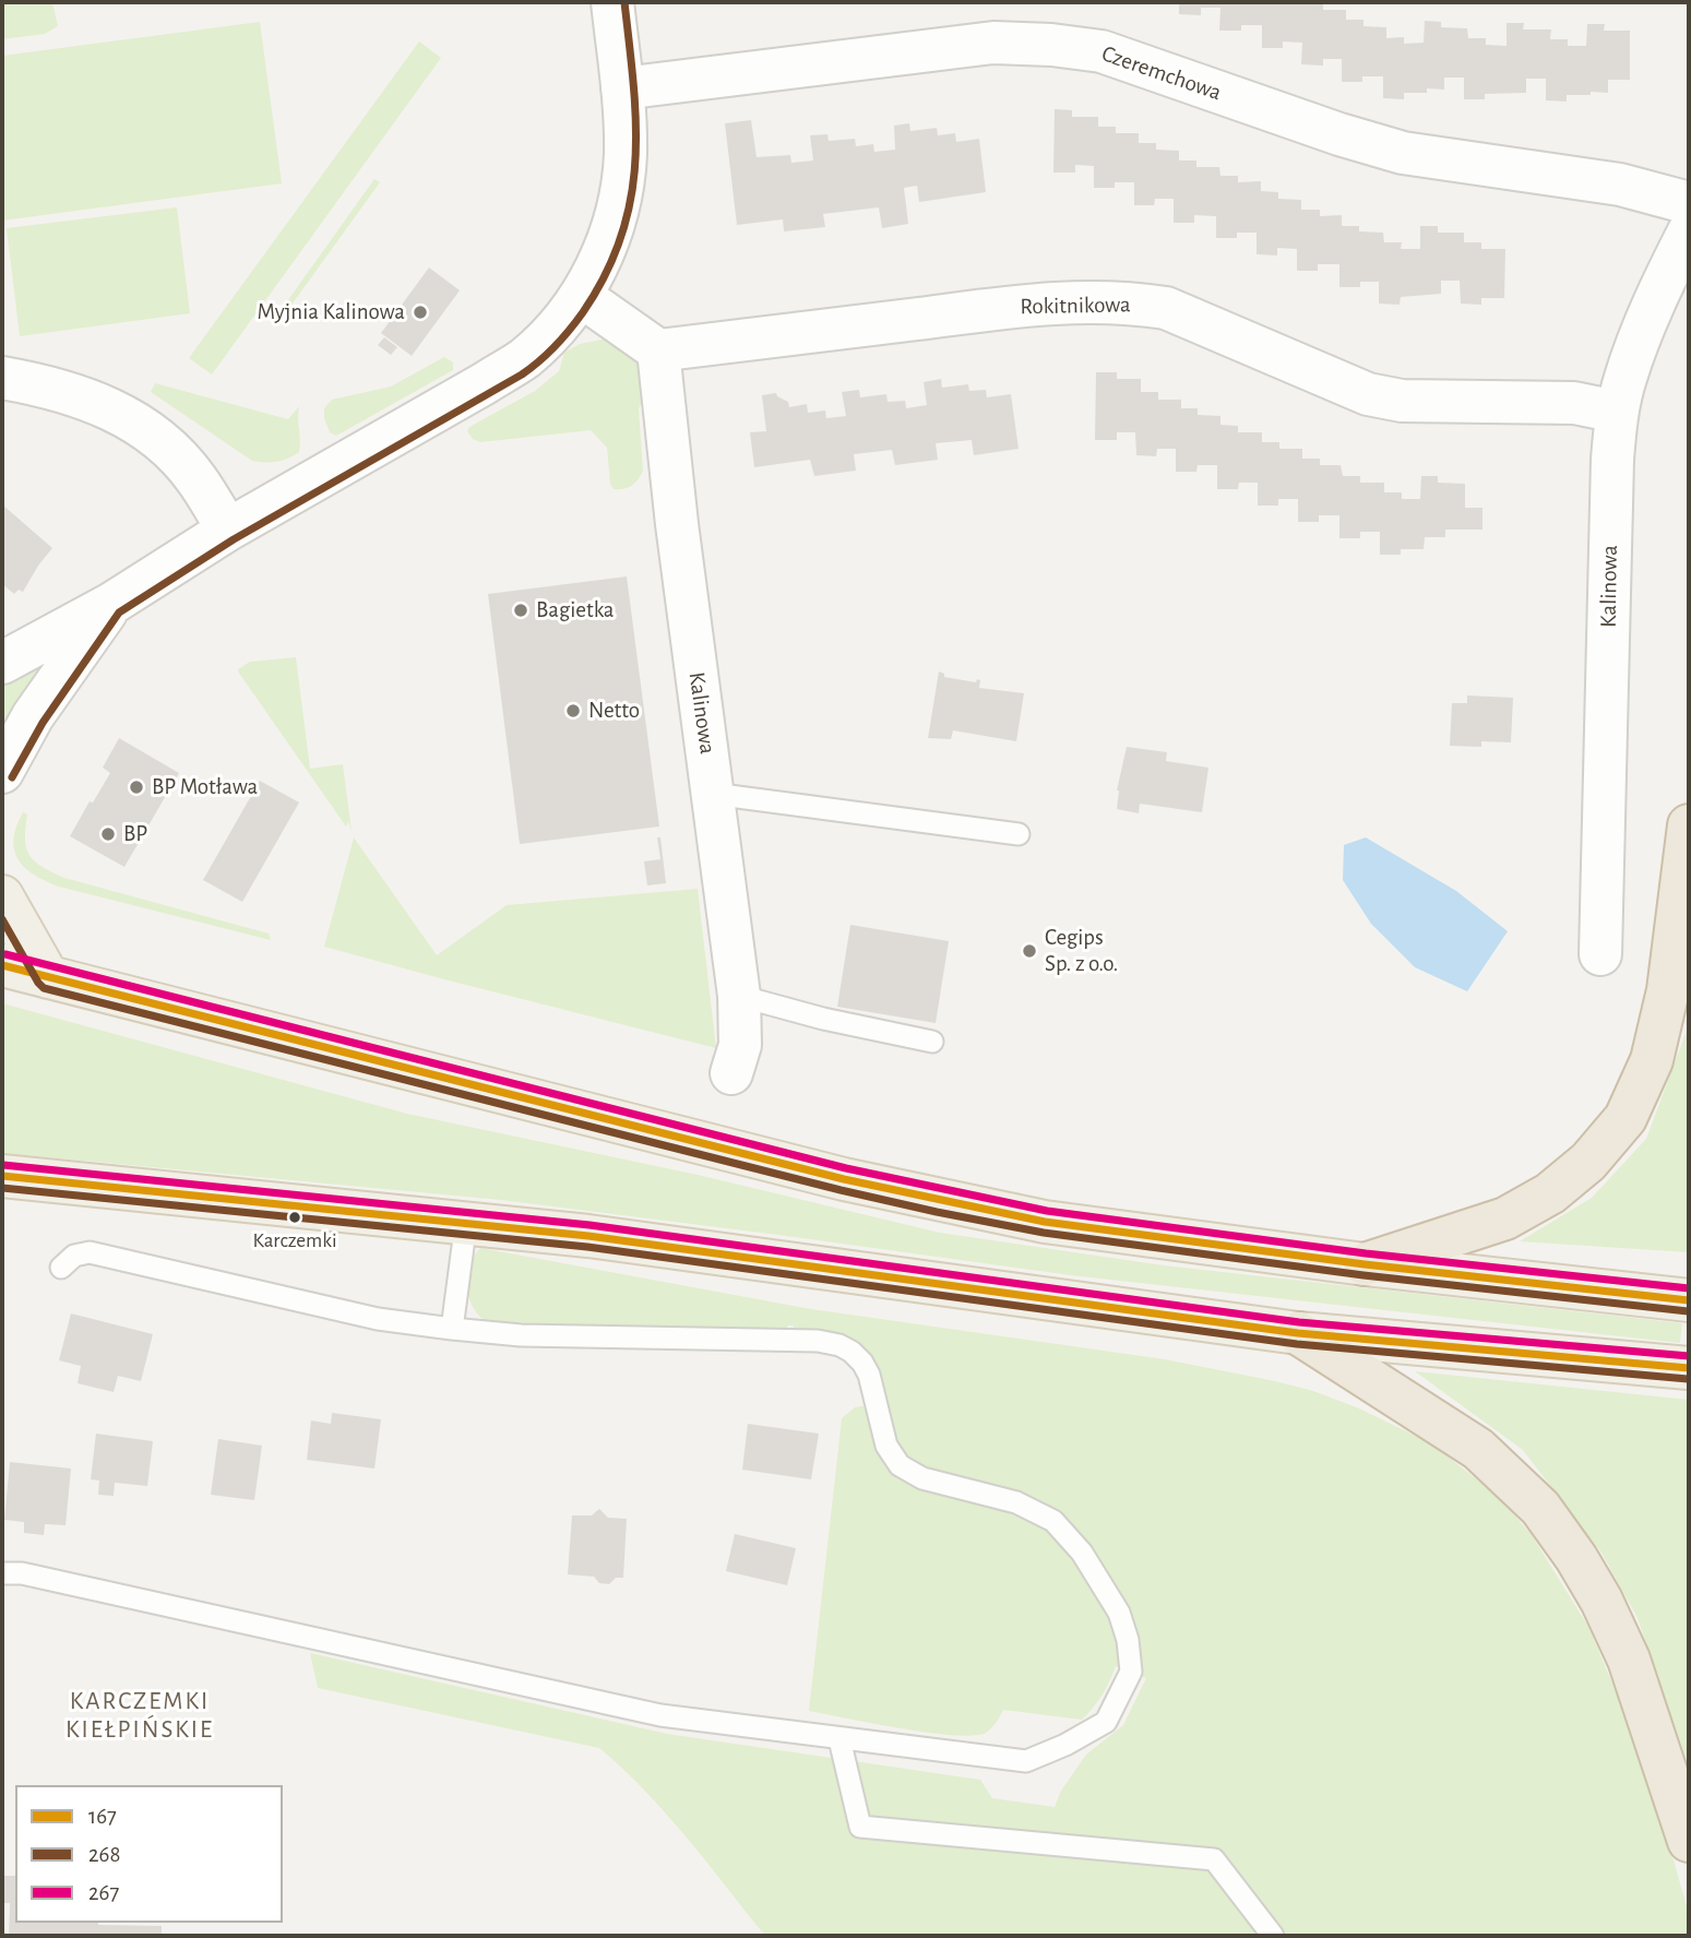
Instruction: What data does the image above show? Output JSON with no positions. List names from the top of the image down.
{
  "streets": {
    "street": ["Czeremchowa", "Rokitnikowa", "Kalinowa"]
  },
  "crossings": [
    ["Rokitnikowa", "Kalinowa"]
  ],
  "districts": ["KARCZEMKI KIEŁPIŃSKIE"],
  "places": [
    "Myjnia Kalinowa",
    "Bagietka",
    "Netto",
    "BP Motława",
    "BP",
    "Cegips Sp. z o.o.",
    "Karczemki"
  ],
  "lines": ["transit line 268", "transit line 267", "transit line 167"],
  "legend": ["167", "268", "267"]
}
